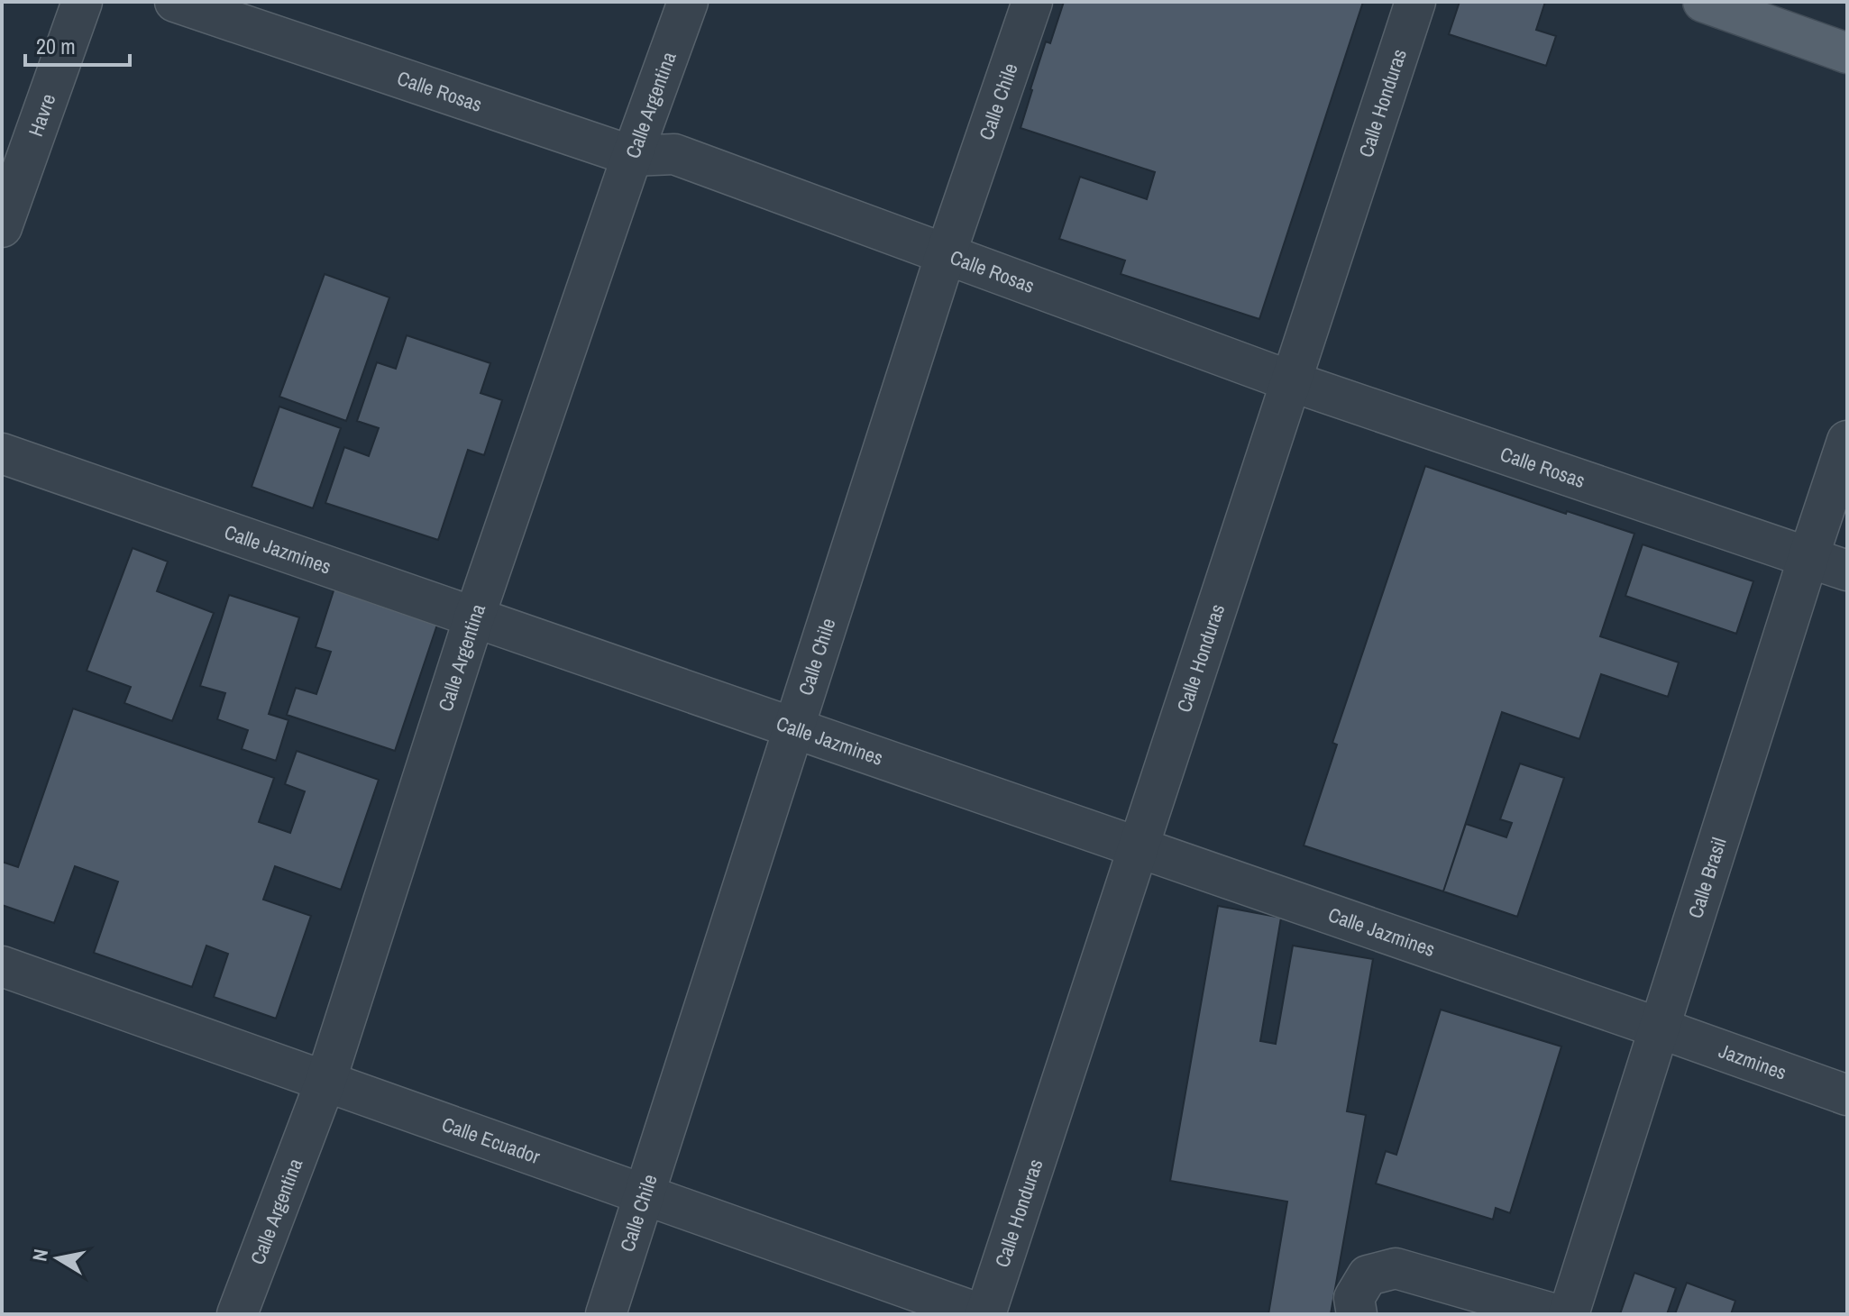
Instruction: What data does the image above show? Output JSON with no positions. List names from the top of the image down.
{
  "streets": {
    "street": [
      "Calle Rosas",
      "Calle Chile",
      "Calle Honduras",
      "Calle Argentina",
      "Havre",
      "Calle Jazmines",
      "Calle Brasil",
      "Jazmines",
      "Calle Ecuador"
    ]
  },
  "crossings": [
    ["Calle Rosas", "Calle Chile"],
    ["Calle Rosas", "Calle Honduras"],
    ["Calle Rosas", "Calle Argentina"],
    ["Calle Rosas", "Calle Brasil"],
    ["Calle Chile", "Calle Jazmines"],
    ["Calle Chile", "Calle Ecuador"],
    ["Calle Honduras", "Calle Jazmines"],
    ["Calle Honduras", "Calle Ecuador"],
    ["Calle Argentina", "Calle Jazmines"],
    ["Calle Argentina", "Calle Ecuador"],
    ["Calle Jazmines", "Calle Brasil"],
    ["Calle Jazmines", "Jazmines"],
    ["Calle Brasil", "Jazmines"]
  ],
  "scale_bar": "20 m",
  "north": "left"
}
